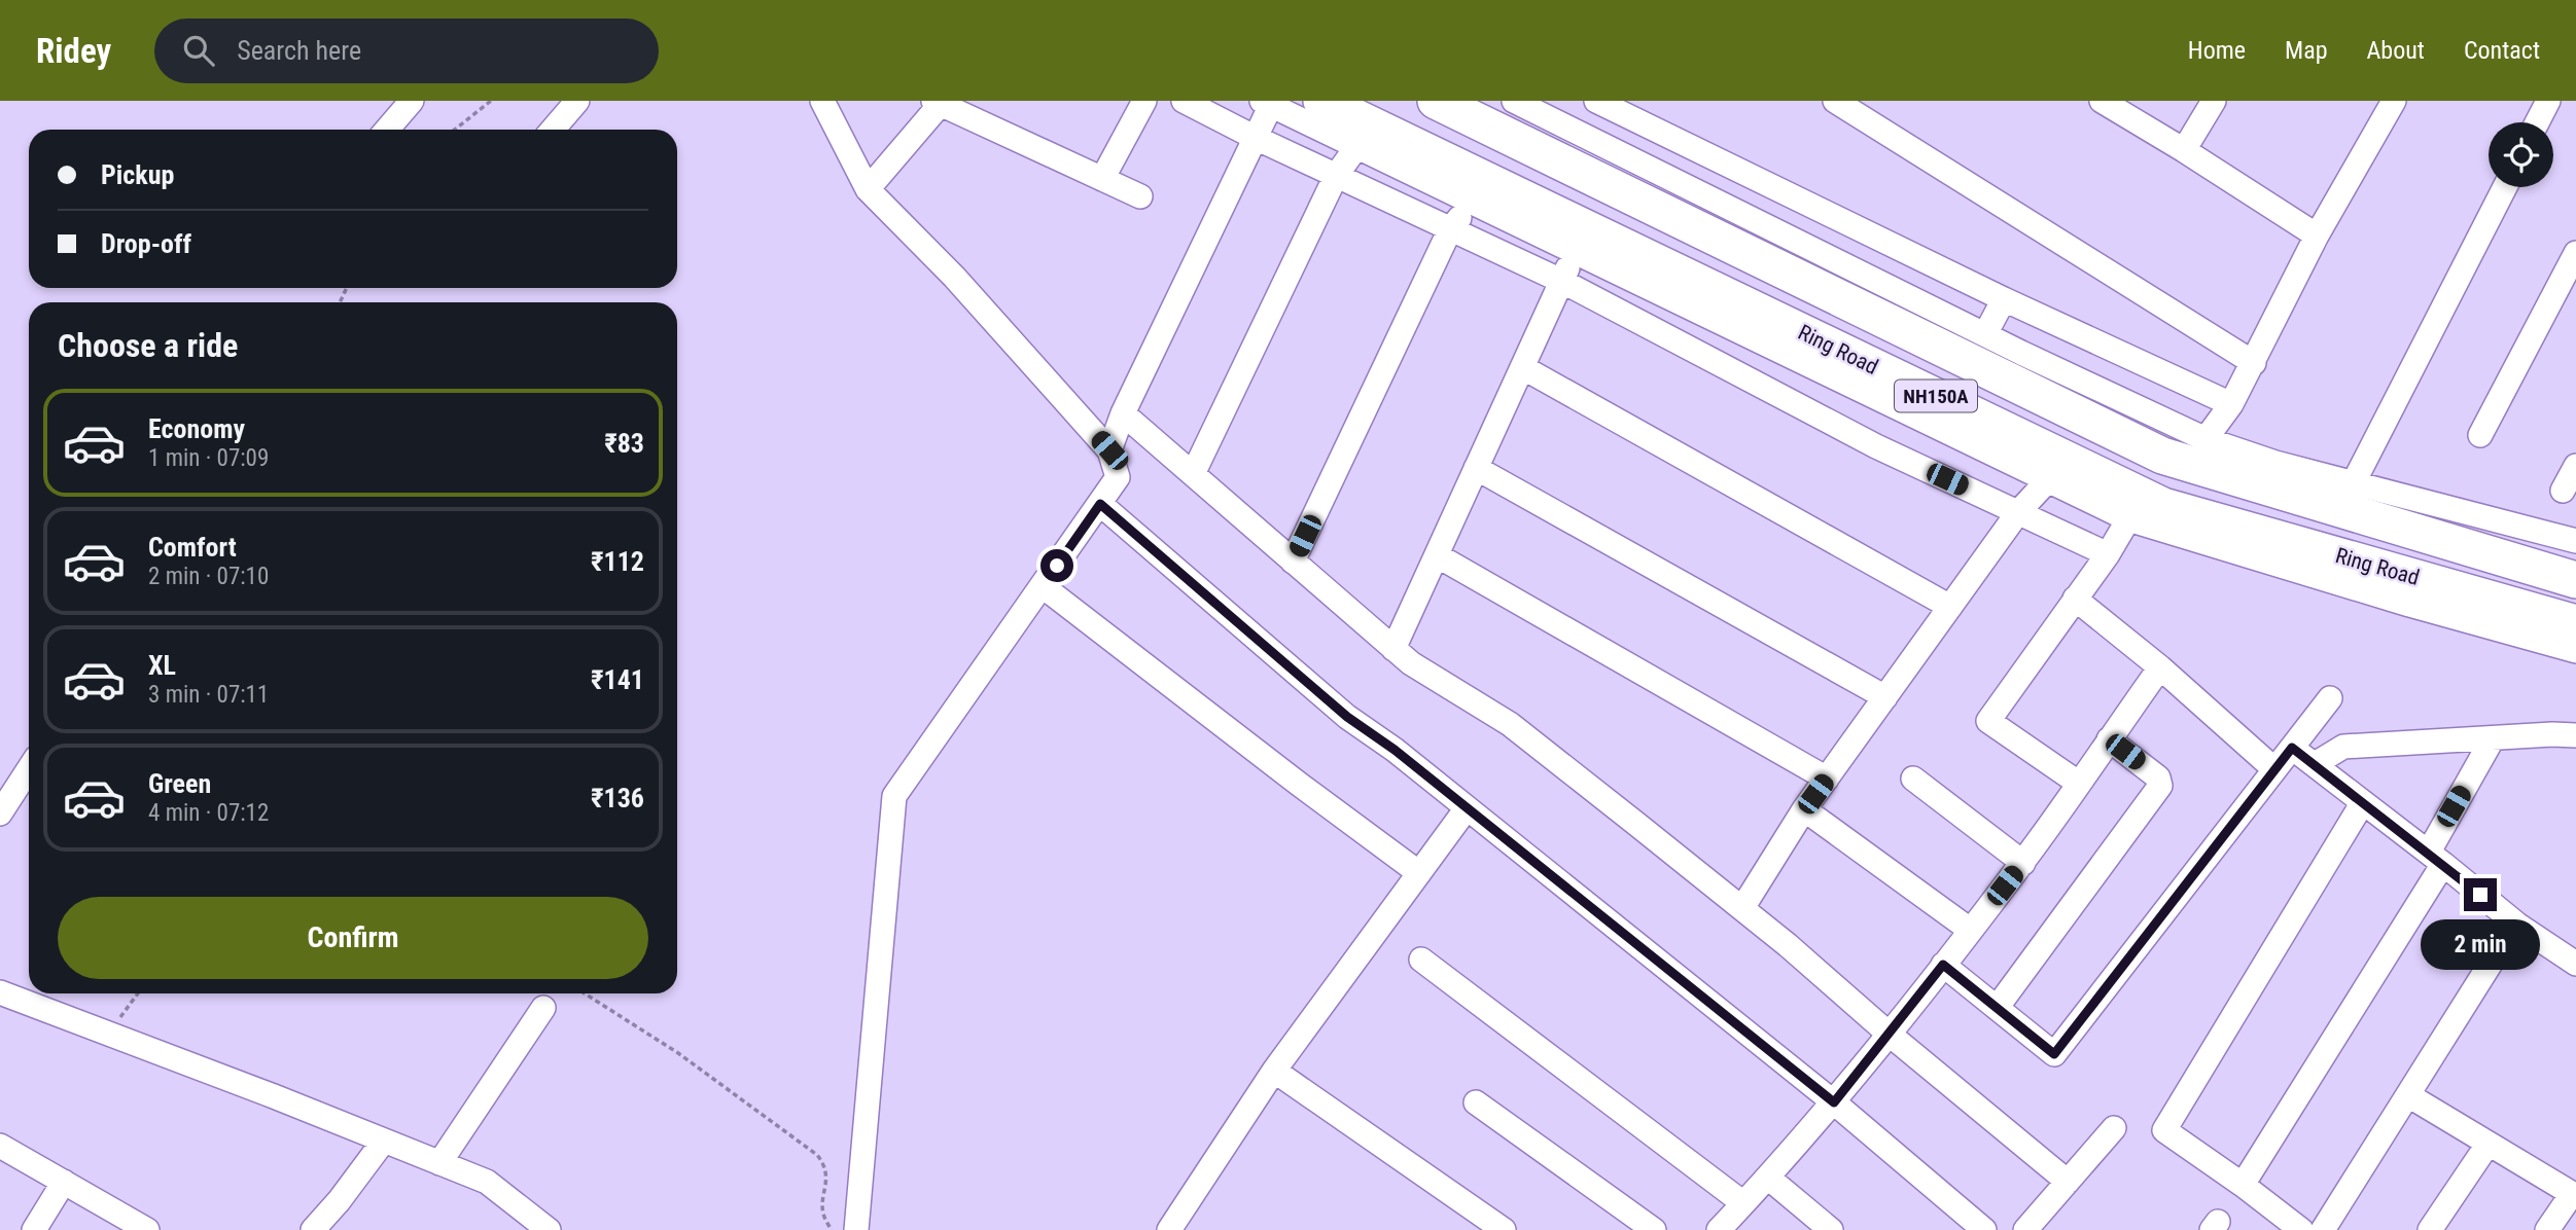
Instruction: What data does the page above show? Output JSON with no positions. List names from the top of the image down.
{
  "streets": {
    "highway": ["Ring Road", "NH150A"]
  },
  "page": {
    "header": "Ridey",
    "search": "Search here",
    "nav": [
      "Home",
      "Map",
      "About",
      "Contact"
    ],
    "banner": ["Pickup", "Drop-off"],
    "heading": "Choose a ride",
    "list": [
      {
        "name": "Economy",
        "note": "1 min · 07:09",
        "value": "₹83"
      },
      {
        "name": "Comfort",
        "note": "2 min · 07:10",
        "value": "₹112"
      },
      {
        "name": "XL",
        "note": "3 min · 07:11",
        "value": "₹141"
      },
      {
        "name": "Green",
        "note": "4 min · 07:12",
        "value": "₹136"
      }
    ],
    "buttons": "Confirm",
    "bubble": "2 min"
  }
}
